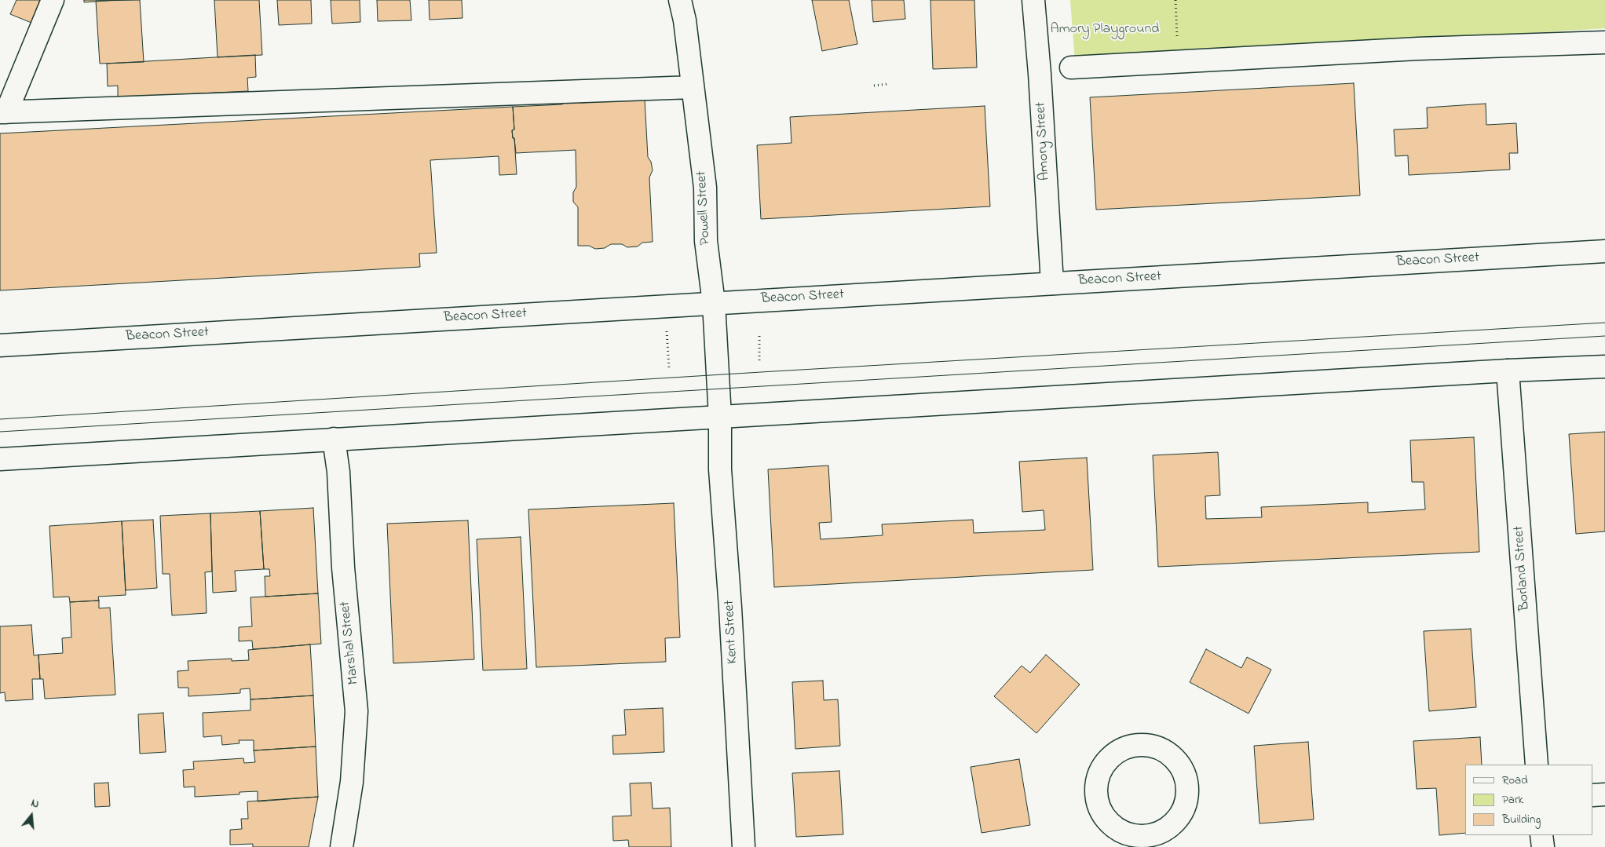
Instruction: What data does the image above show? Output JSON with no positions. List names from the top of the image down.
{
  "streets": {
    "main road": [
      "Amory Street",
      "Powell Street",
      "Beacon Street",
      "Borland Street",
      "Kent Street",
      "Marshal Street"
    ]
  },
  "crossings": [
    ["Amory Street", "Beacon Street"],
    ["Powell Street", "Beacon Street"],
    ["Powell Street", "Kent Street"]
  ],
  "parks": ["Amory Playground"],
  "legend": ["Road", "Park", "Building"],
  "north": "top"
}
